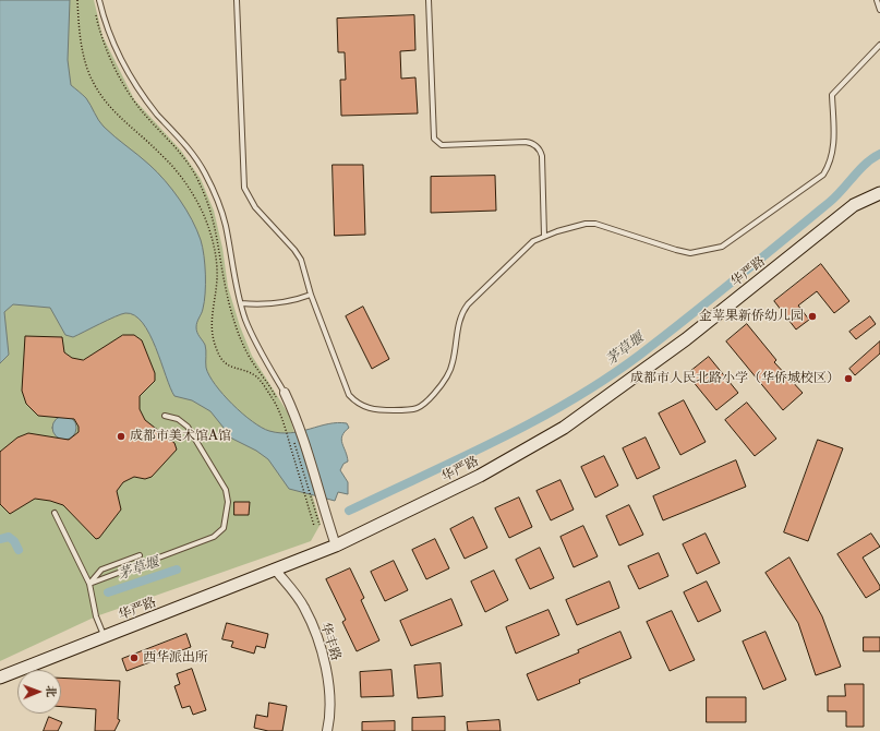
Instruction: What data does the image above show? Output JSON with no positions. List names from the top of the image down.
{
  "streets": {
    "street": ["华严路", "华丰路"]
  },
  "crossings": [
    ["华严路", "华丰路"]
  ],
  "water": ["茅草堰"],
  "places": [
    "金苹果新侨幼儿园",
    "成都市人民北路小学（华侨城校区）",
    "成都市美术馆A馆",
    "西华派出所"
  ],
  "north": "right"
}
